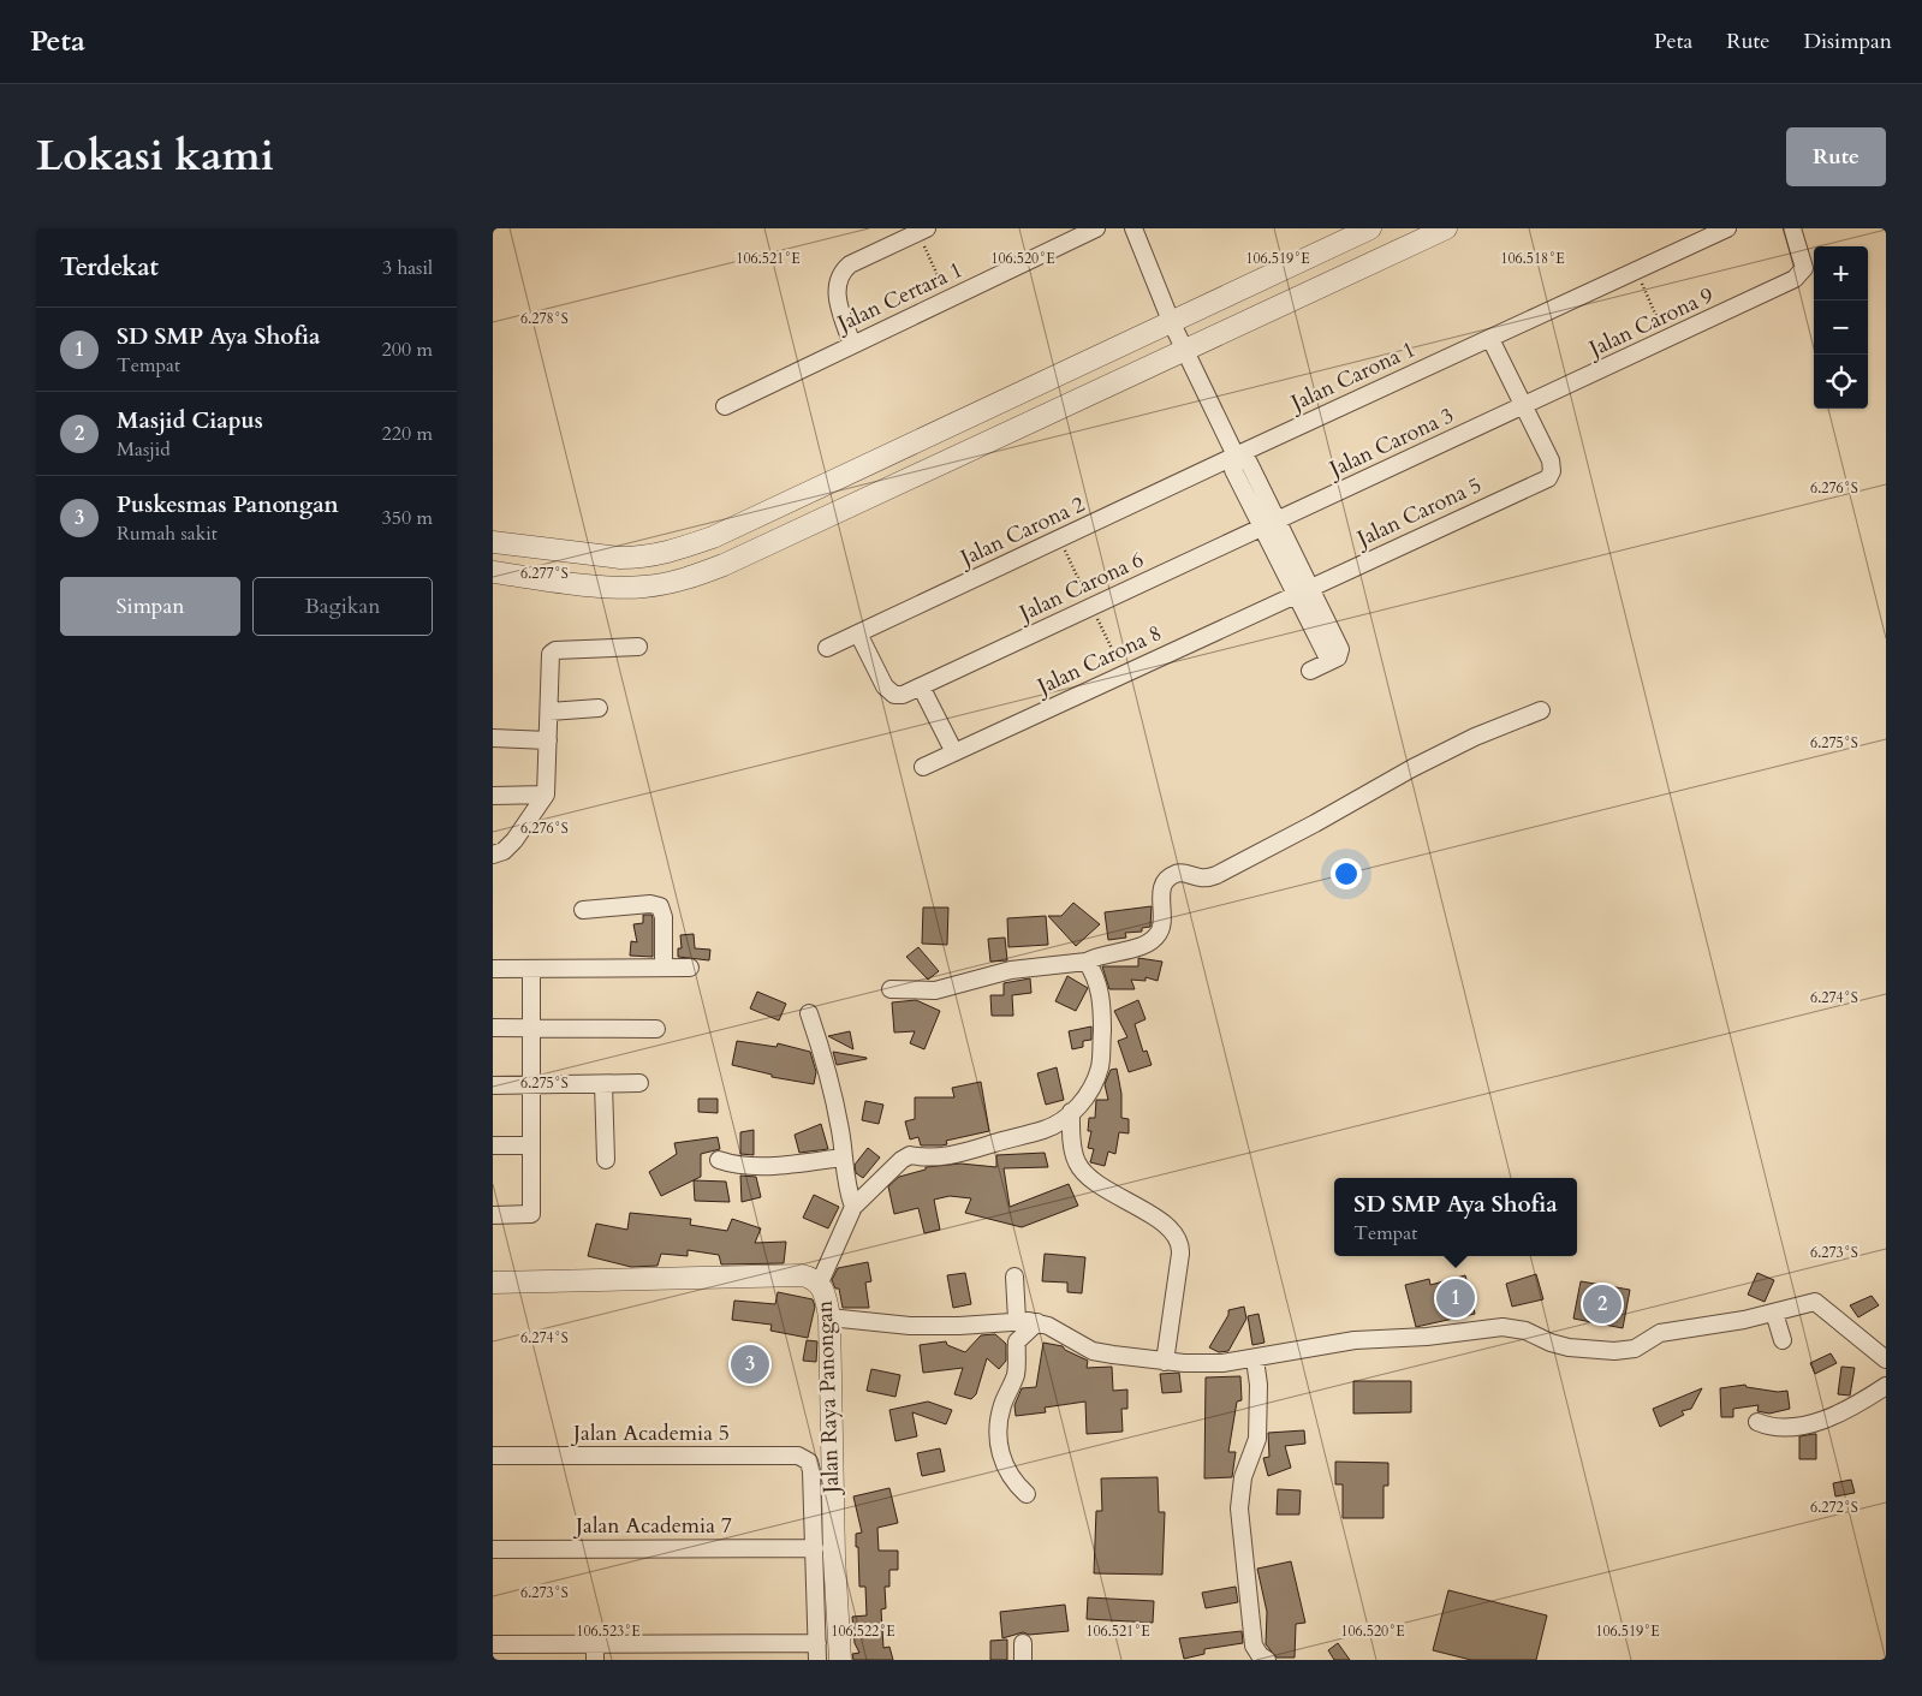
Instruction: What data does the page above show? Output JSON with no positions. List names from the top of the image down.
{
  "streets": {
    "street": [
      "Jalan Certara 1",
      "Jalan Carona 9",
      "Jalan Carona 1",
      "Jalan Carona 3",
      "Jalan Carona 5",
      "Jalan Carona 2",
      "Jalan Carona 6",
      "Jalan Carona 8",
      "Jalan Raya Panongan",
      "Jalan Academia 5",
      "Jalan Academia 7"
    ]
  },
  "crossings": [
    ["Jalan Carona 9", "Jalan Carona 3"],
    ["Jalan Carona 9", "Jalan Carona 5"],
    ["Jalan Carona 1", "Jalan Carona 2"],
    ["Jalan Carona 3", "Jalan Carona 5"],
    ["Jalan Carona 3", "Jalan Carona 6"],
    ["Jalan Carona 5", "Jalan Carona 8"],
    ["Jalan Carona 2", "Jalan Carona 6"],
    ["Jalan Academia 5", "Jalan Academia 7"]
  ],
  "page": {
    "header": "Peta",
    "nav": ["Peta", "Rute", "Disimpan"],
    "title": "Lokasi kami",
    "buttons": [
      "Rute",
      ["Simpan", "Bagikan"]
    ],
    "heading": ["Terdekat", "3 hasil"],
    "map_buttons": ["+", "−"],
    "list": [
      {
        "mark": "1",
        "name": "SD SMP Aya Shofia",
        "note": "Tempat",
        "value": "200 m"
      },
      {
        "mark": "2",
        "name": "Masjid Ciapus",
        "note": "Masjid",
        "value": "220 m"
      },
      {
        "mark": "3",
        "name": "Puskesmas Panongan",
        "note": "Rumah sakit",
        "value": "350 m"
      }
    ],
    "popup": ["SD SMP Aya Shofia", "Tempat"],
    "pins": ["1", "2", "3"]
  },
  "coordinates": [
    "106.521°E",
    "106.520°E",
    "106.519°E",
    "106.518°E",
    "6.278°S",
    "6.276°S",
    "6.277°S",
    "6.275°S",
    "6.274°S",
    "6.273°S",
    "6.272°S",
    "106.523°E",
    "106.522°E"
  ]
}
